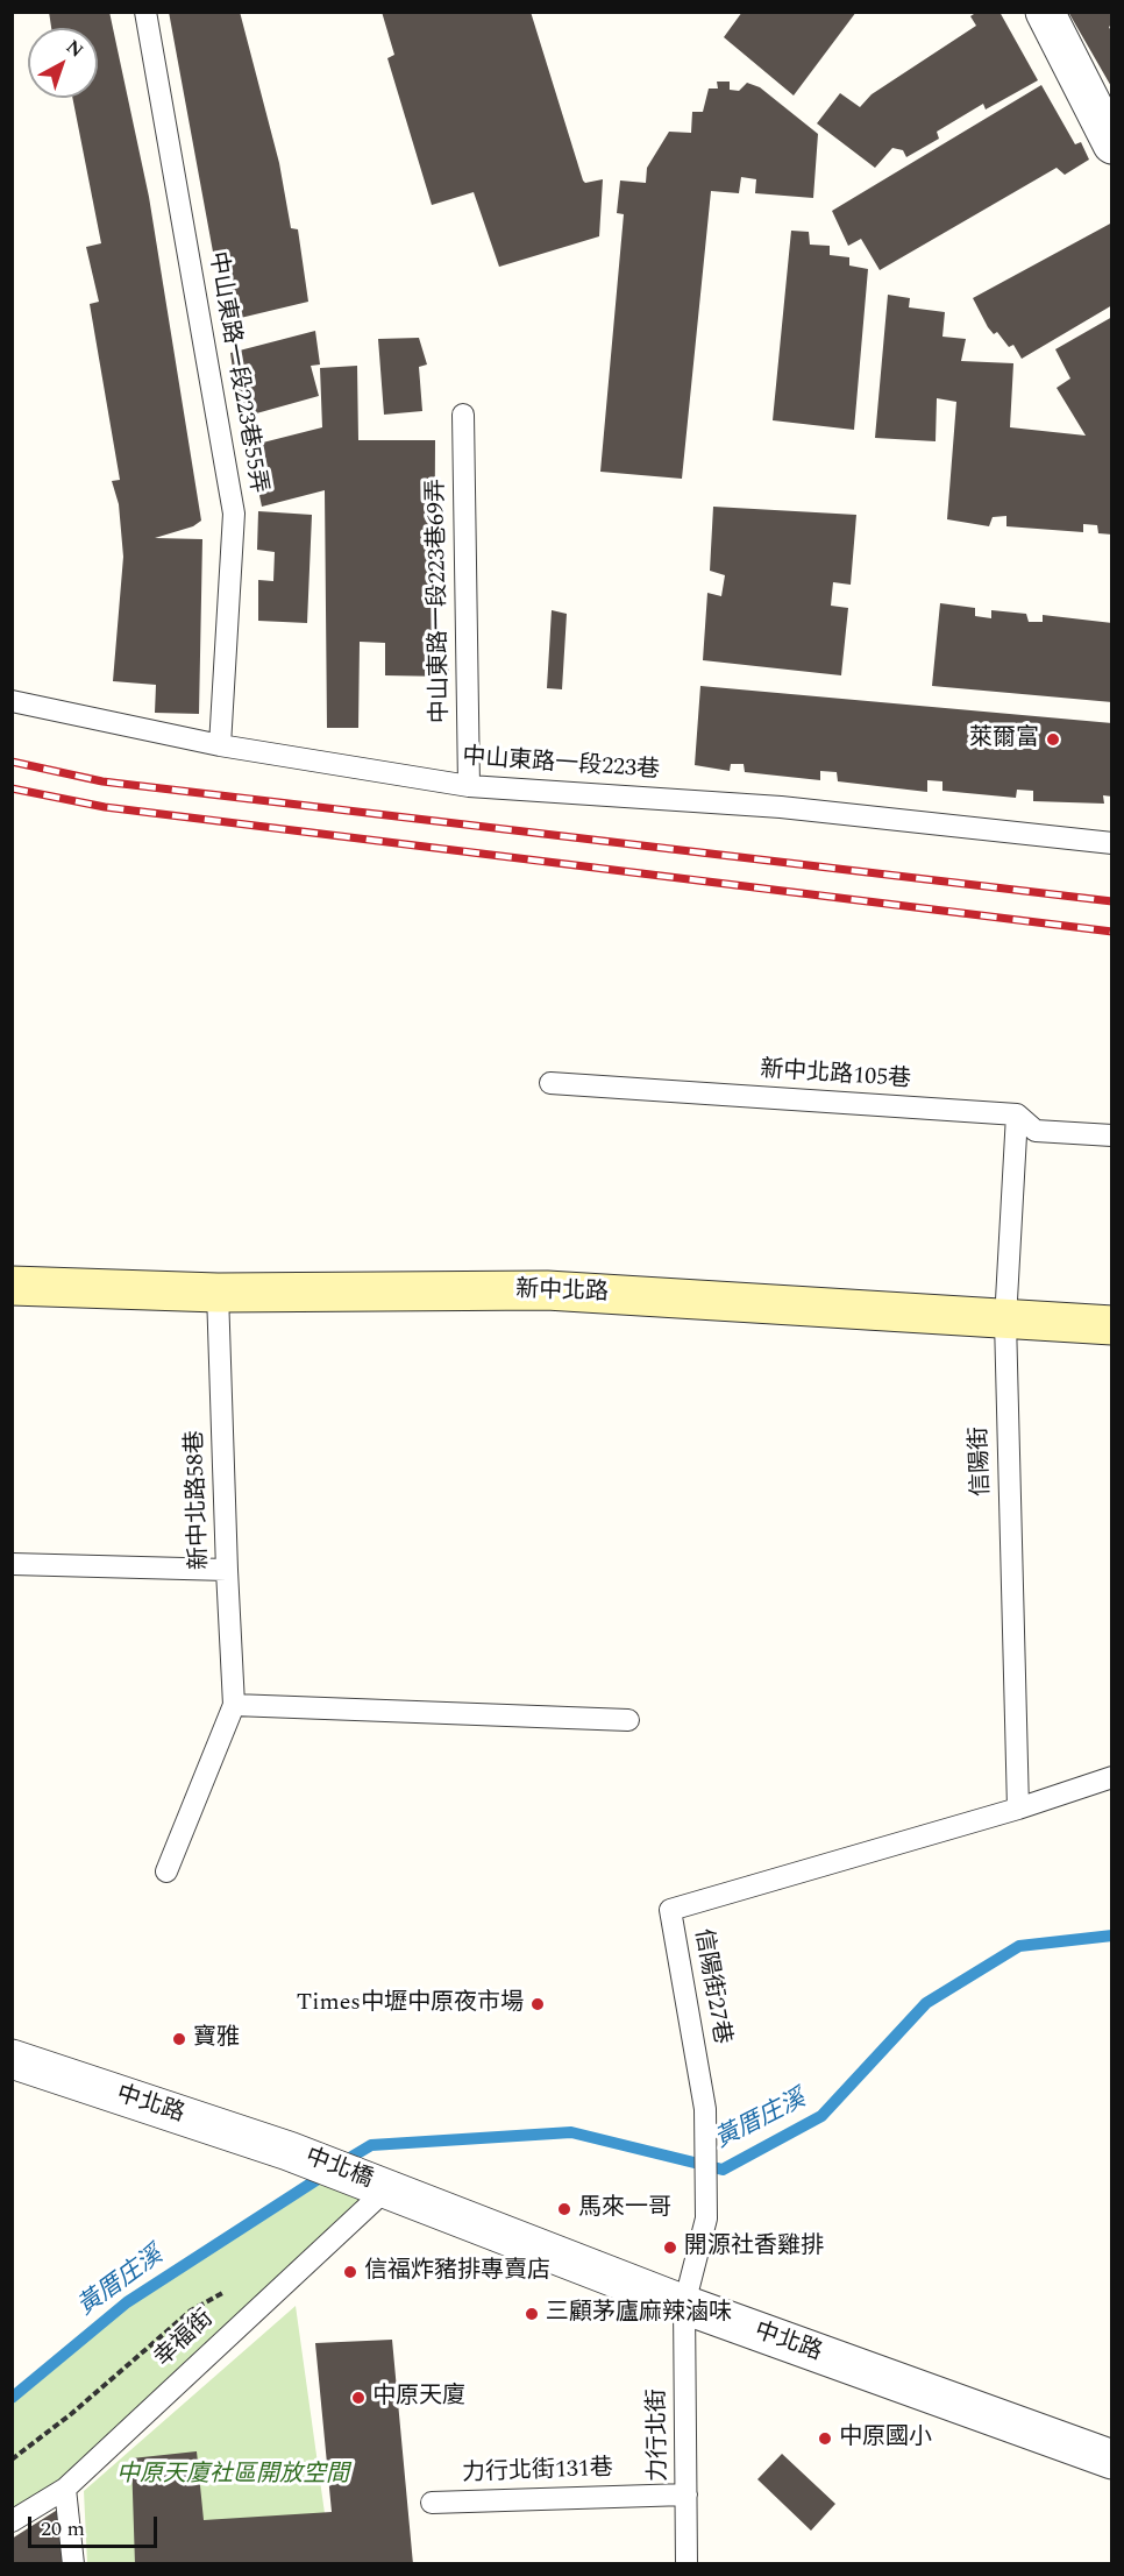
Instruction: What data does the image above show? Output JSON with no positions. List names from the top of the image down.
{
  "streets": {
    "street": ["新中北路", "中北路", "中北橋"],
    "lane": [
      "中山東路一段223巷55弄",
      "中山東路一段223巷69弄",
      "中山東路一段223巷",
      "新中北路105巷",
      "信陽街",
      "新中北路58巷",
      "信陽街27巷",
      "幸福街",
      "力行北街",
      "力行北街131巷"
    ]
  },
  "crossings": [
    ["中山東路一段223巷55弄", "中山東路一段223巷"],
    ["中山東路一段223巷69弄", "中山東路一段223巷"],
    ["新中北路105巷", "信陽街"],
    ["新中北路", "信陽街"],
    ["新中北路", "新中北路58巷"],
    ["信陽街", "信陽街27巷"],
    ["信陽街27巷", "中北路"],
    ["信陽街27巷", "力行北街"],
    ["中北路", "中北橋"],
    ["中北路", "幸福街"],
    ["中北路", "力行北街"],
    ["中北橋", "幸福街"],
    ["力行北街", "力行北街131巷"]
  ],
  "water": ["黃厝庄溪"],
  "parks": ["中原天廈社區開放空間"],
  "places": [
    "萊爾富",
    "Times中壢中原夜市場",
    "寶雅",
    "馬來一哥",
    "開源社香雞排",
    "信福炸豬排專賣店",
    "三顧茅廬麻辣滷味",
    "中原天廈",
    "中原國小"
  ],
  "scale_bar": "20 m",
  "north": "top right"
}
